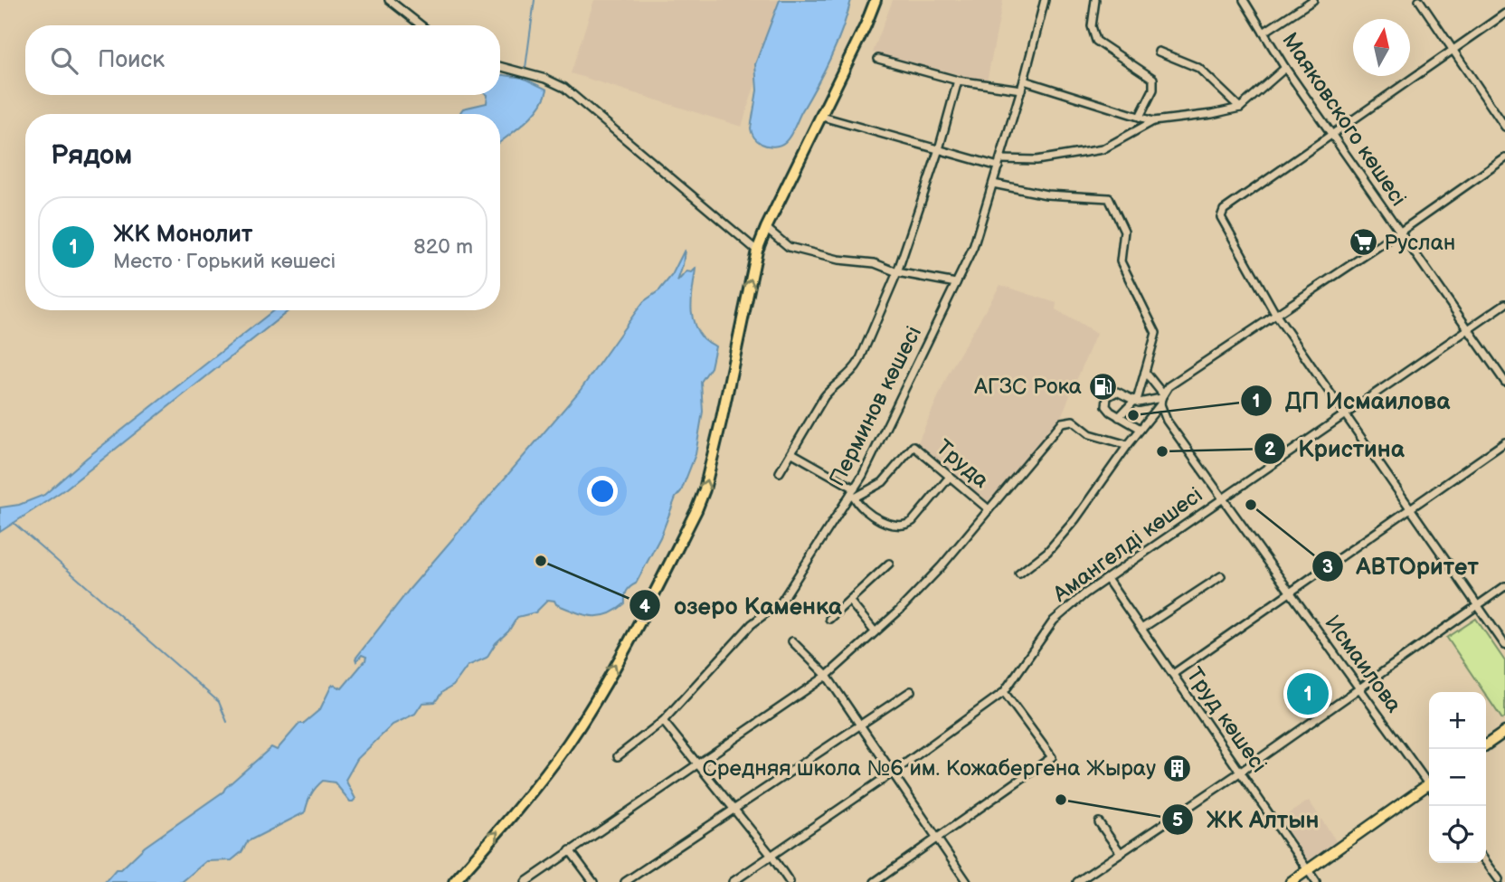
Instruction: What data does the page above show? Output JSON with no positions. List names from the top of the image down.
{
  "streets": {
    "street": [
      "Маяковского көшесі",
      "Перминов көшесі",
      "Труда",
      "Амангелді көшесі",
      "Исмаилова",
      "Труд көшесі"
    ]
  },
  "crossings": [
    ["Маяковского көшесі", "Амангелді көшесі"],
    ["Перминов көшесі", "Труда"],
    ["Амангелді көшесі", "Исмаилова"],
    ["Амангелді көшесі", "Труд көшесі"]
  ],
  "places": {
    "supermarket": ["Руслан"],
    "fuel station": ["АГЗС Рока"],
    "other": [
      "ДП Исмаилова",
      "Кристина",
      "АВТОритет",
      "озеро Каменка",
      "ЖК Алтын"
    ],
    "building": ["Средняя школа №6 им. Кожабергена Жырау"]
  },
  "north": "top",
  "page": {
    "search": "Поиск",
    "heading": "Рядом",
    "list": [
      {
        "mark": "1",
        "name": "ЖК Монолит",
        "note": "Место · Горький көшесі",
        "value": "820 m"
      }
    ],
    "pins": "1",
    "map_buttons": ["+", "−"]
  }
}
